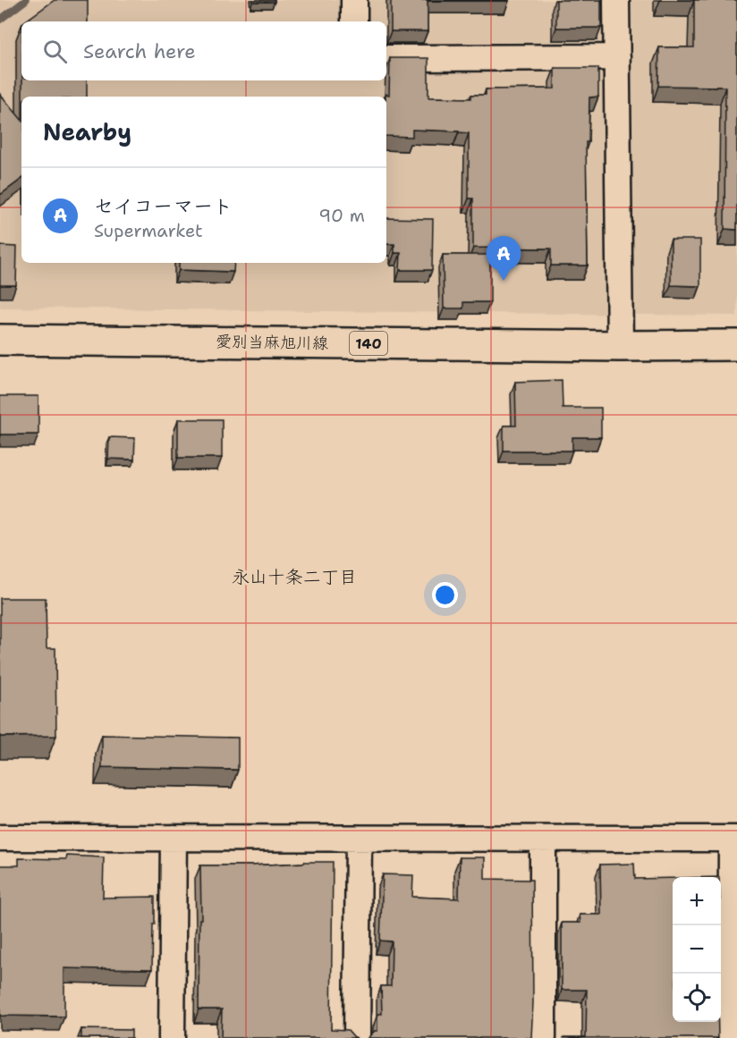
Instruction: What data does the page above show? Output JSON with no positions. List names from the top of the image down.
{
  "streets": {
    "main road": ["愛別当麻旭川線", "140"]
  },
  "districts": ["永山十条二丁目"],
  "page": {
    "search": "Search here",
    "heading": "Nearby",
    "list": [
      {
        "mark": "A",
        "name": "セイコーマート",
        "note": "Supermarket",
        "value": "90 m"
      }
    ],
    "pins": "A",
    "map_buttons": ["+", "−"]
  }
}
